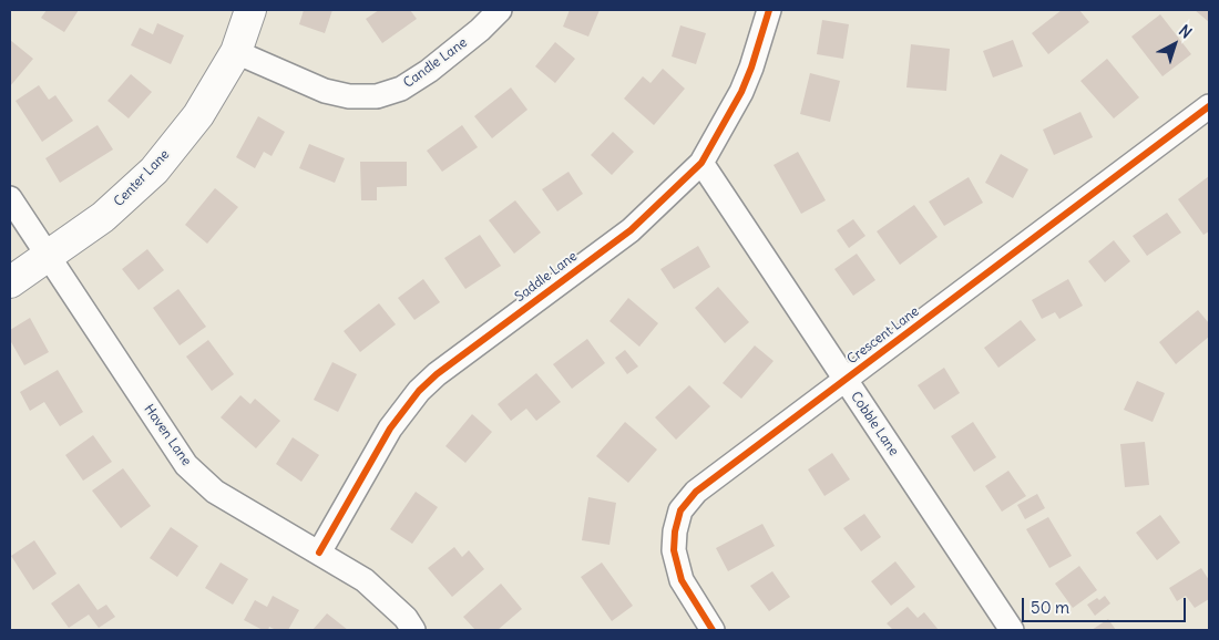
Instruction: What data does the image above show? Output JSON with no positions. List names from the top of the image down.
{
  "streets": {
    "street": [
      "Candle Lane",
      "Center Lane",
      "Saddle Lane",
      "Crescent Lane",
      "Cobble Lane",
      "Haven Lane"
    ]
  },
  "crossings": [
    ["Candle Lane", "Center Lane"],
    ["Center Lane", "Haven Lane"],
    ["Saddle Lane", "Cobble Lane"],
    ["Saddle Lane", "Haven Lane"],
    ["Crescent Lane", "Cobble Lane"]
  ],
  "scale_bar": "50 m",
  "north": "top right"
}
